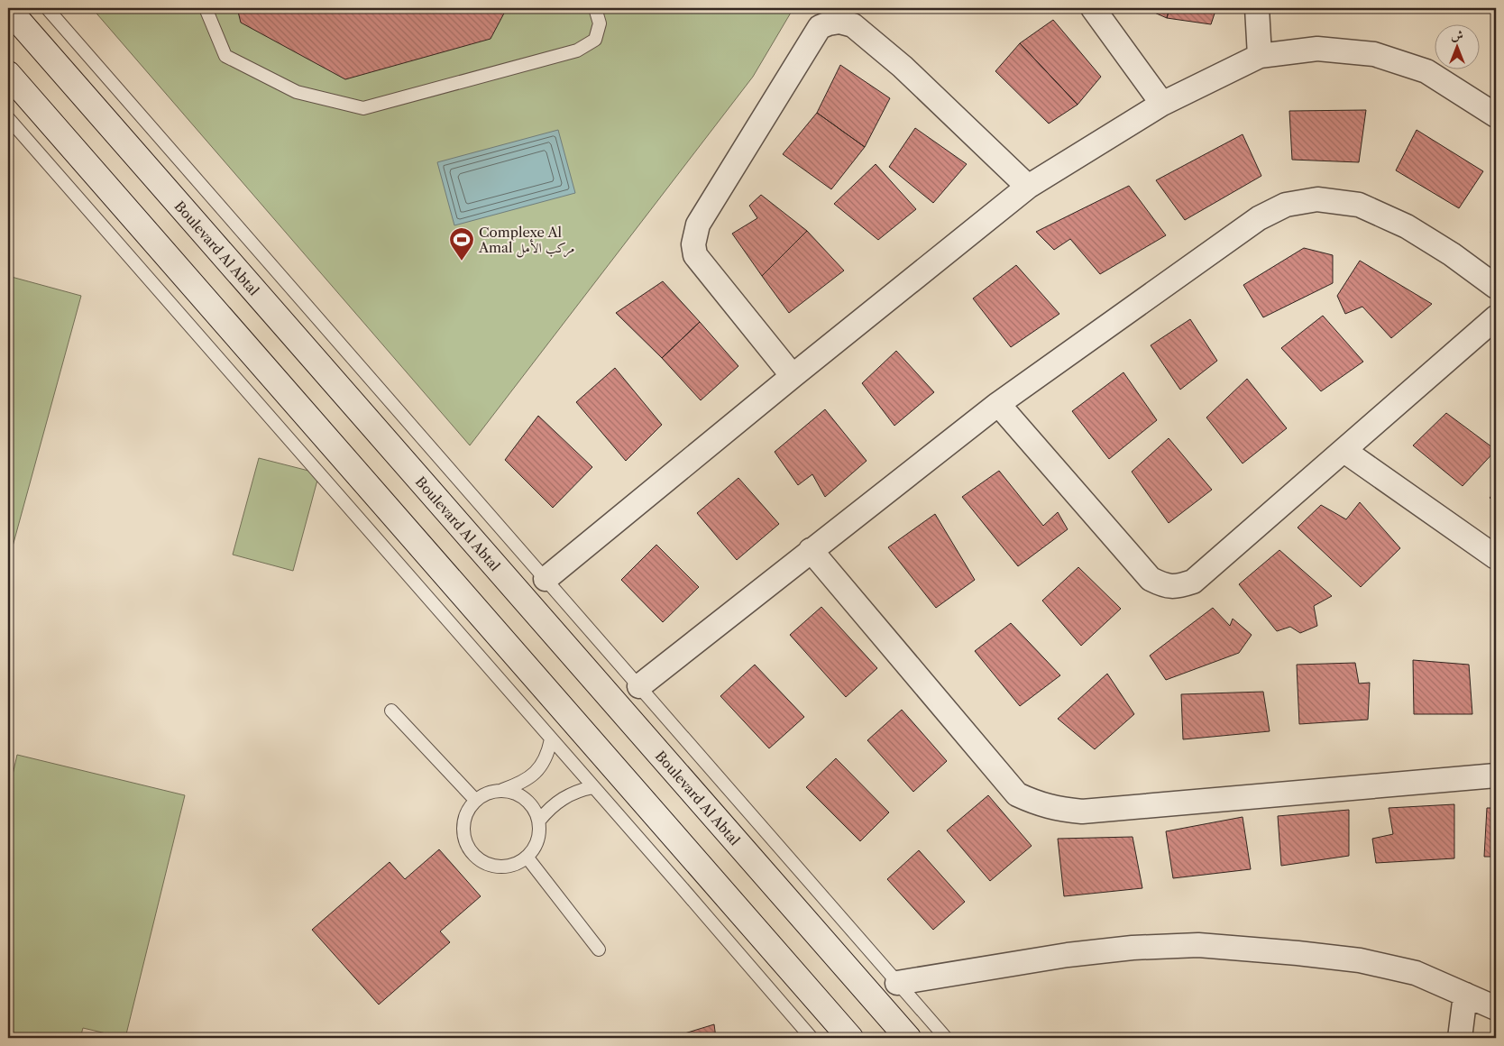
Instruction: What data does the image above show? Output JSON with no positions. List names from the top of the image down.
{
  "streets": {
    "main road": ["Boulevard Al Abtal"]
  },
  "places": {
    "sports": ["Complexe Al Amal مركب الأمل"]
  },
  "north": "top"
}
